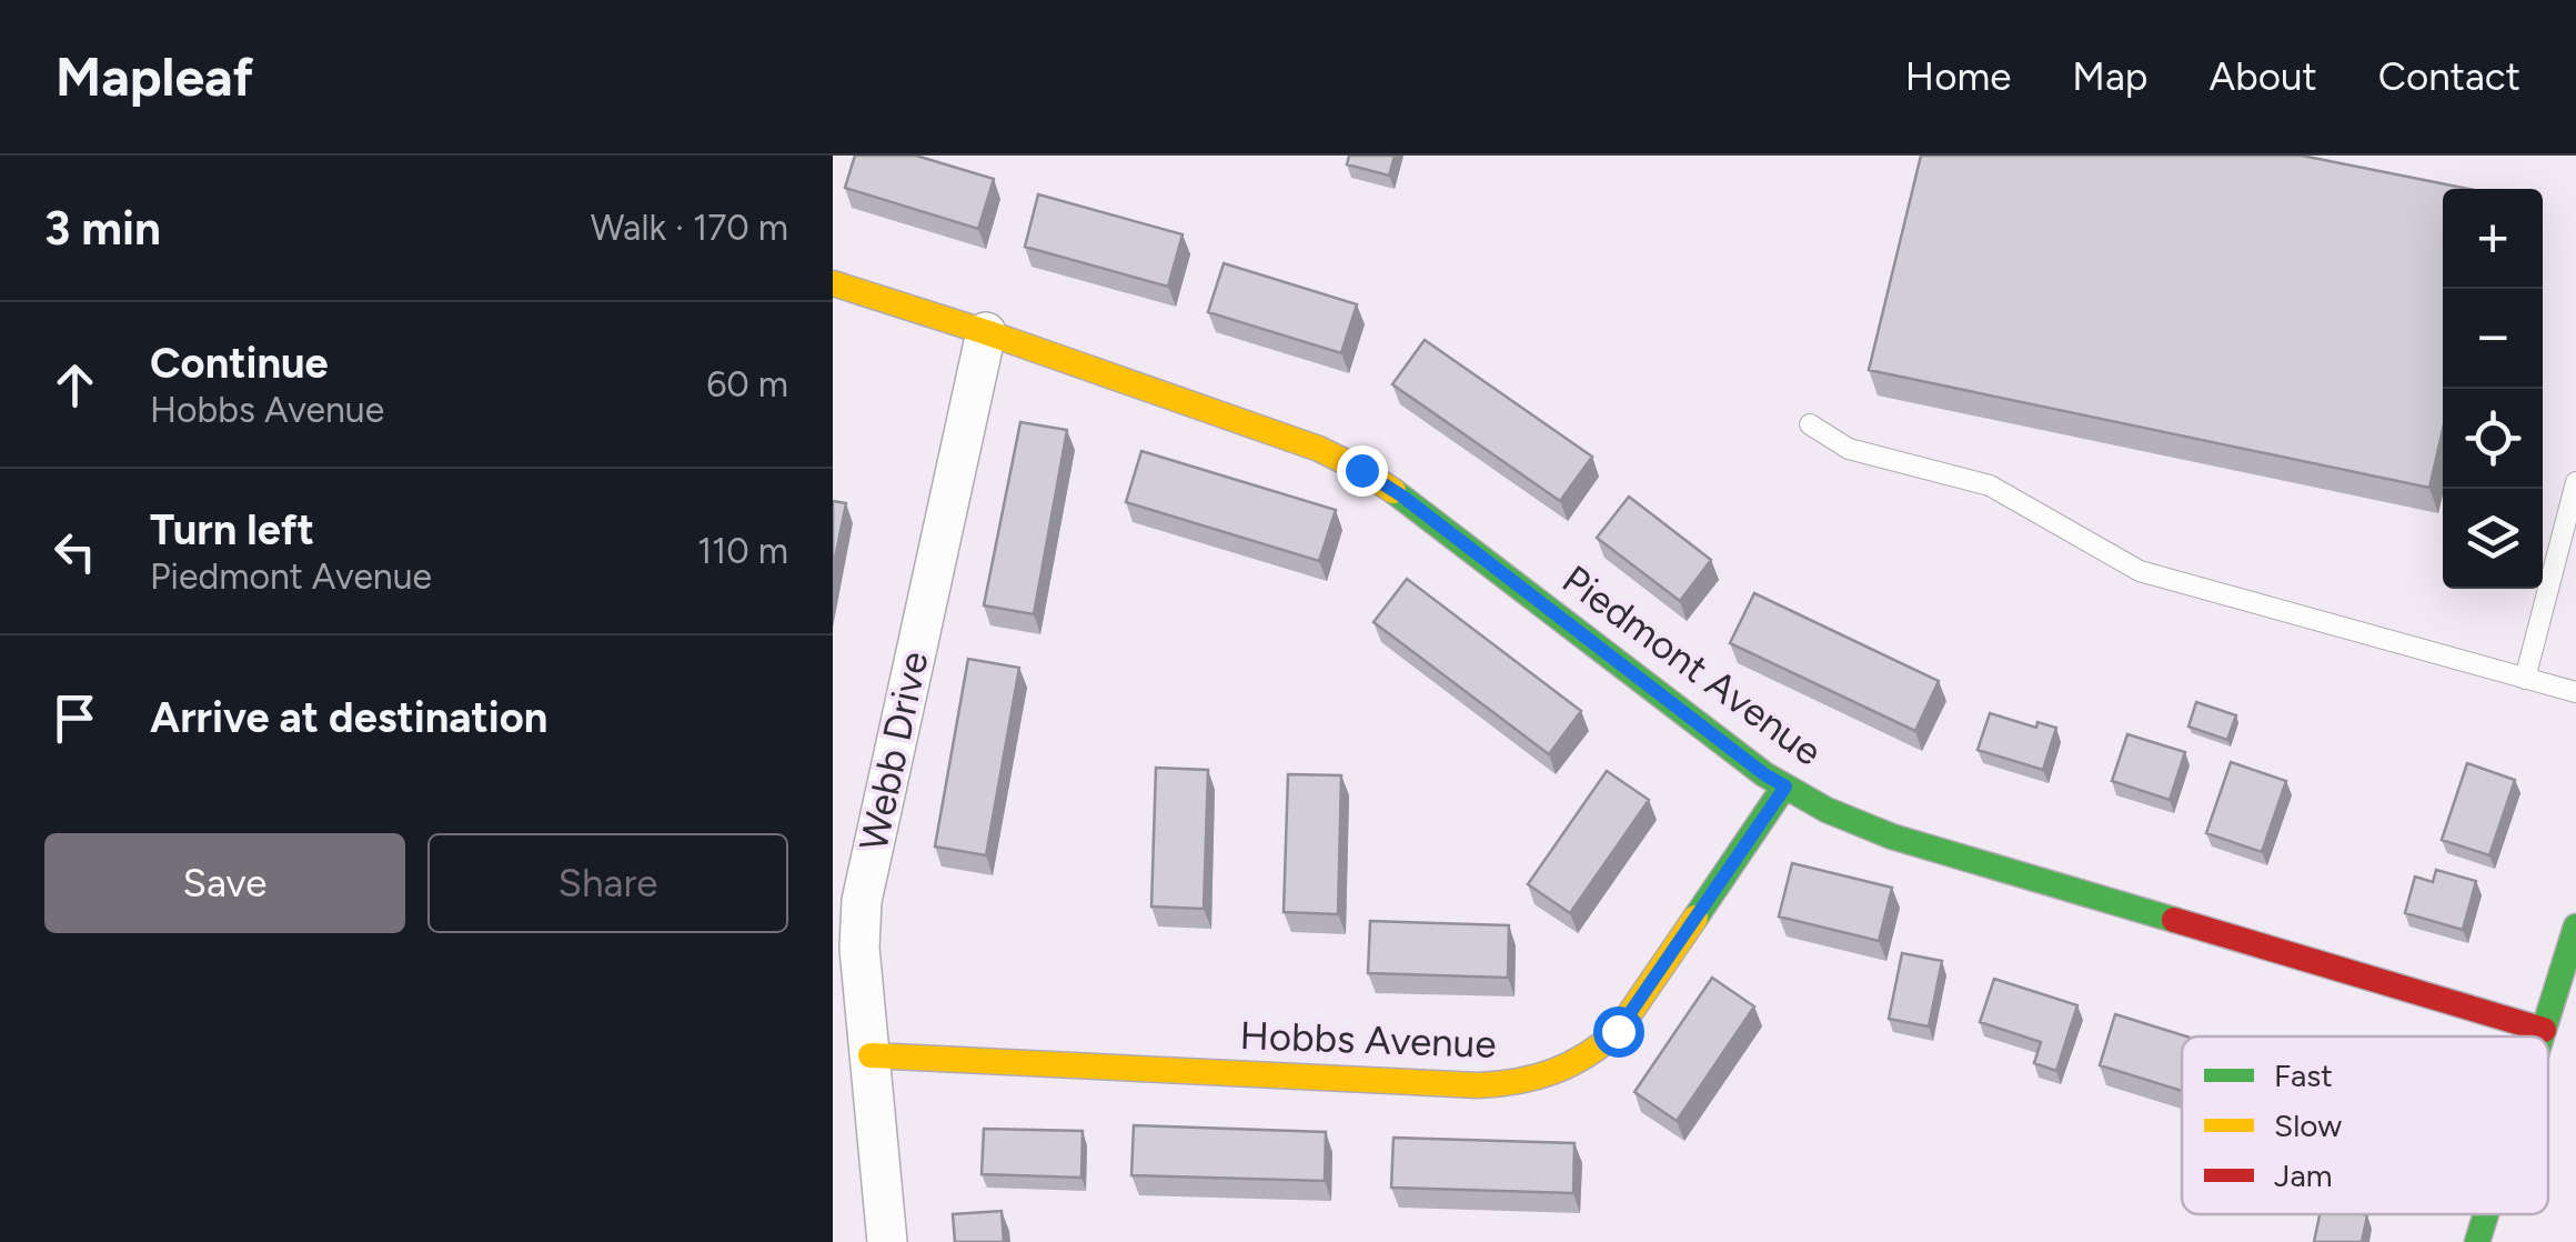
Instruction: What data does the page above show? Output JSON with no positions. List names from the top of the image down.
{
  "streets": {
    "street": ["Piedmont Avenue", "Webb Drive", "Hobbs Avenue"]
  },
  "crossings": [
    ["Piedmont Avenue", "Webb Drive"],
    ["Piedmont Avenue", "Hobbs Avenue"],
    ["Webb Drive", "Hobbs Avenue"]
  ],
  "legend": ["Fast", "Slow", "Jam"],
  "page": {
    "header": "Mapleaf",
    "nav": [
      "Home",
      "Map",
      "About",
      "Contact"
    ],
    "heading": ["3 min", "Walk · 170 m"],
    "map_buttons": ["+", "−"],
    "list": [
      ["Continue", "Hobbs Avenue", "60 m"],
      ["Turn left", "Piedmont Avenue", "110 m"],
      "Arrive at destination"
    ],
    "buttons": ["Save", "Share"]
  }
}
